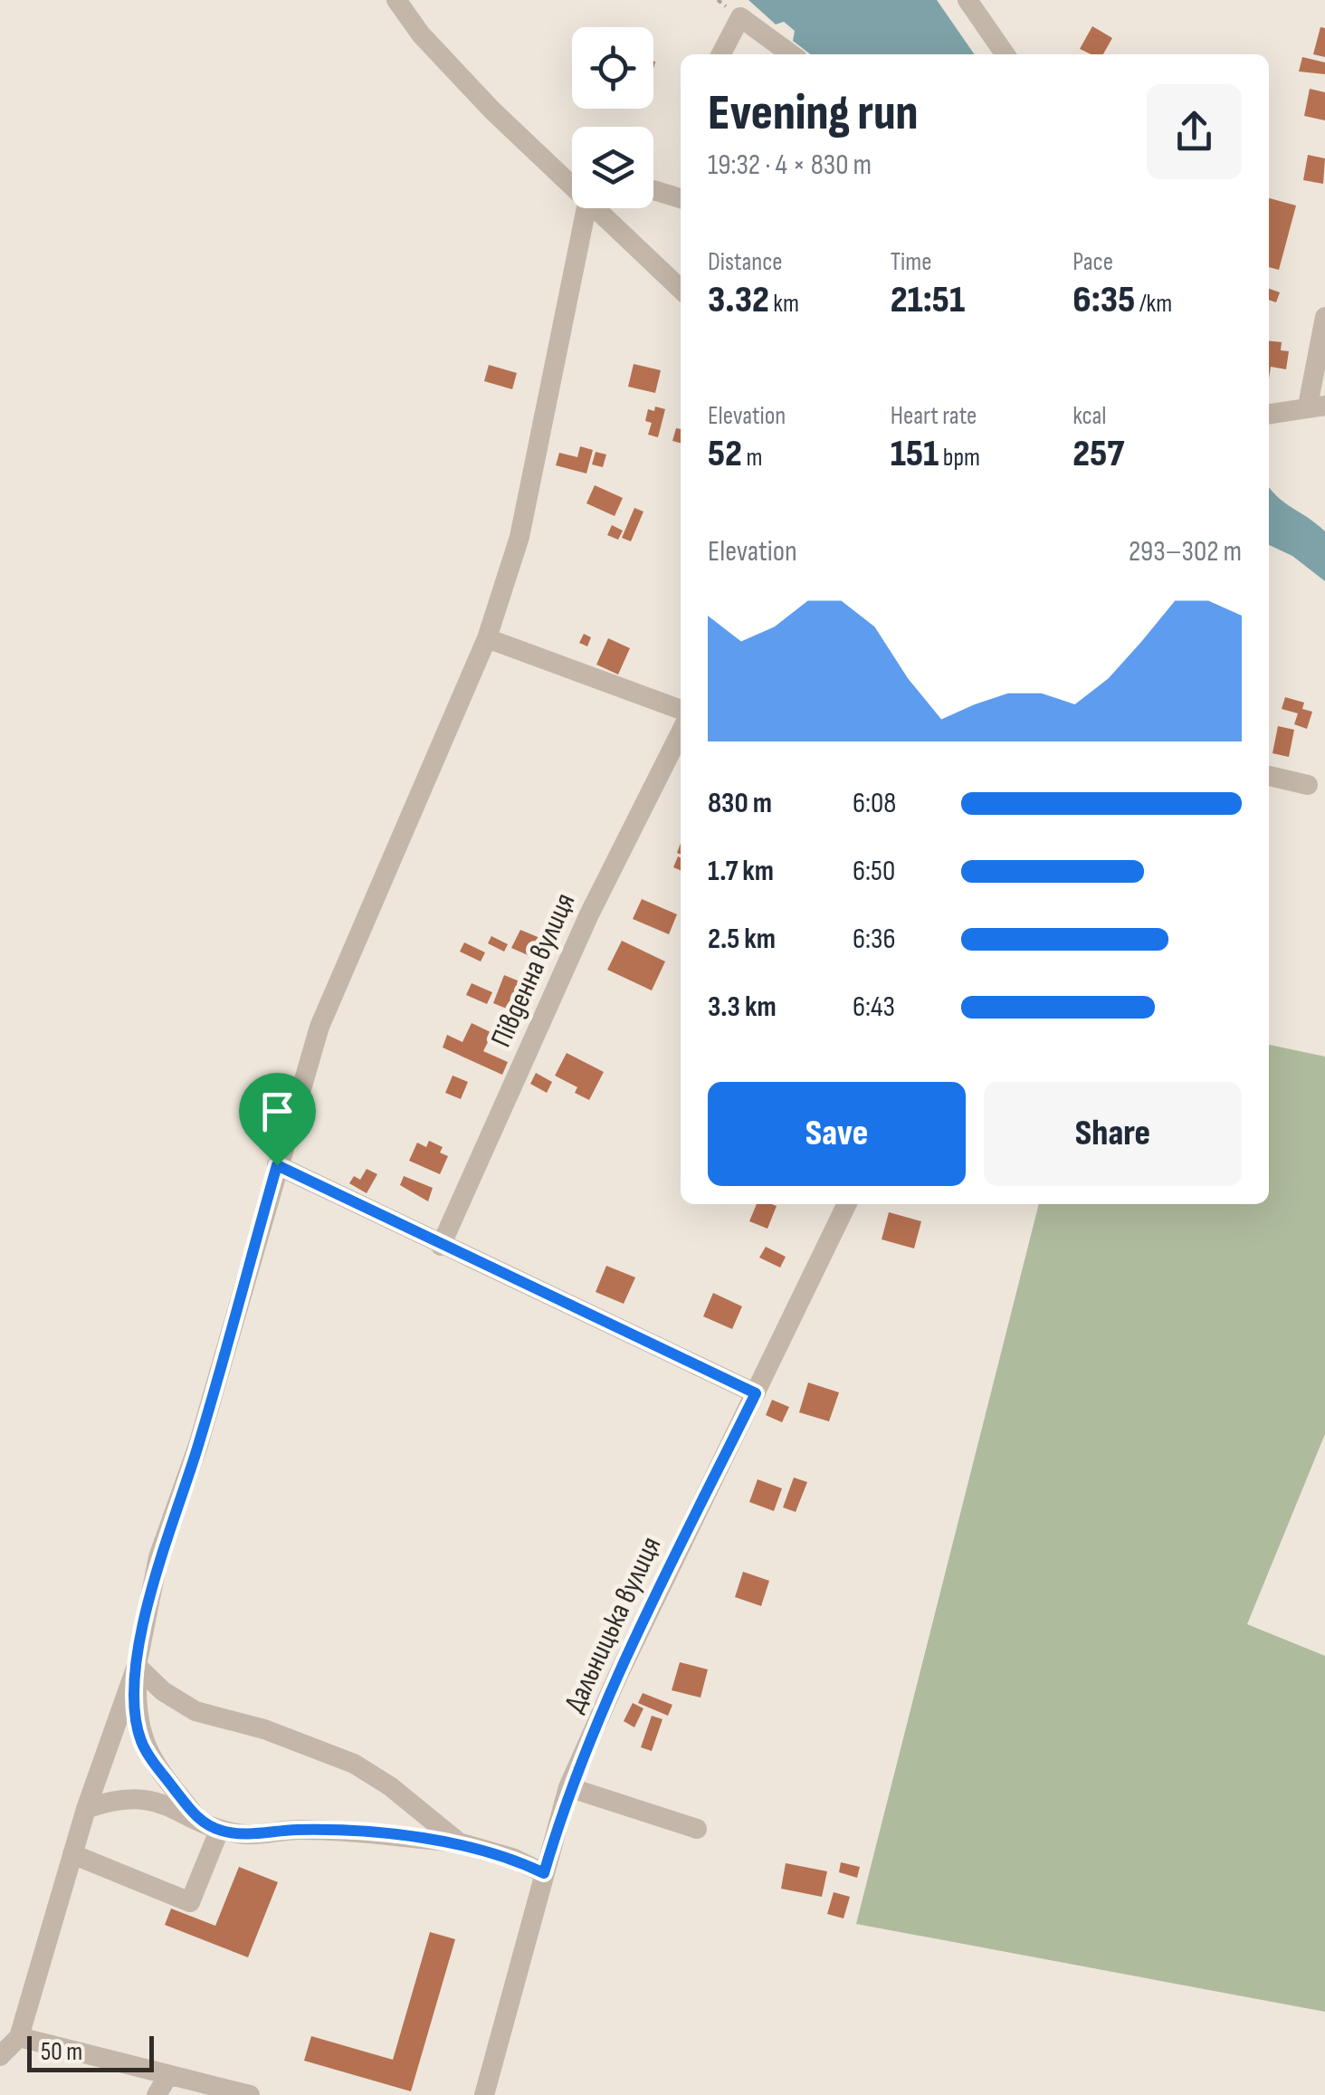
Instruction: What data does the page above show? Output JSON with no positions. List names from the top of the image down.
{
  "streets": {
    "street": ["Південна вулиця", "Дальницька вулиця"]
  },
  "scale_bar": "50 m",
  "page": {
    "heading": ["Evening run", "19:32 · 4 × 830 m"],
    "stats": [
      ["Distance", "3.32 km"],
      ["Time", "21:51"],
      ["Pace", "6:35 /km"],
      ["Elevation", "52 m"],
      ["Heart rate", "151 bpm"],
      ["kcal", "257"]
    ],
    "chart": ["Elevation", "293–302 m"],
    "list": [
      {
        "name": "830 m",
        "note": "6:08"
      },
      {
        "name": "1.7 km",
        "note": "6:50"
      },
      {
        "name": "2.5 km",
        "note": "6:36"
      },
      {
        "name": "3.3 km",
        "note": "6:43"
      }
    ],
    "buttons": ["Save", "Share"],
    "scale": "50 m"
  }
}
